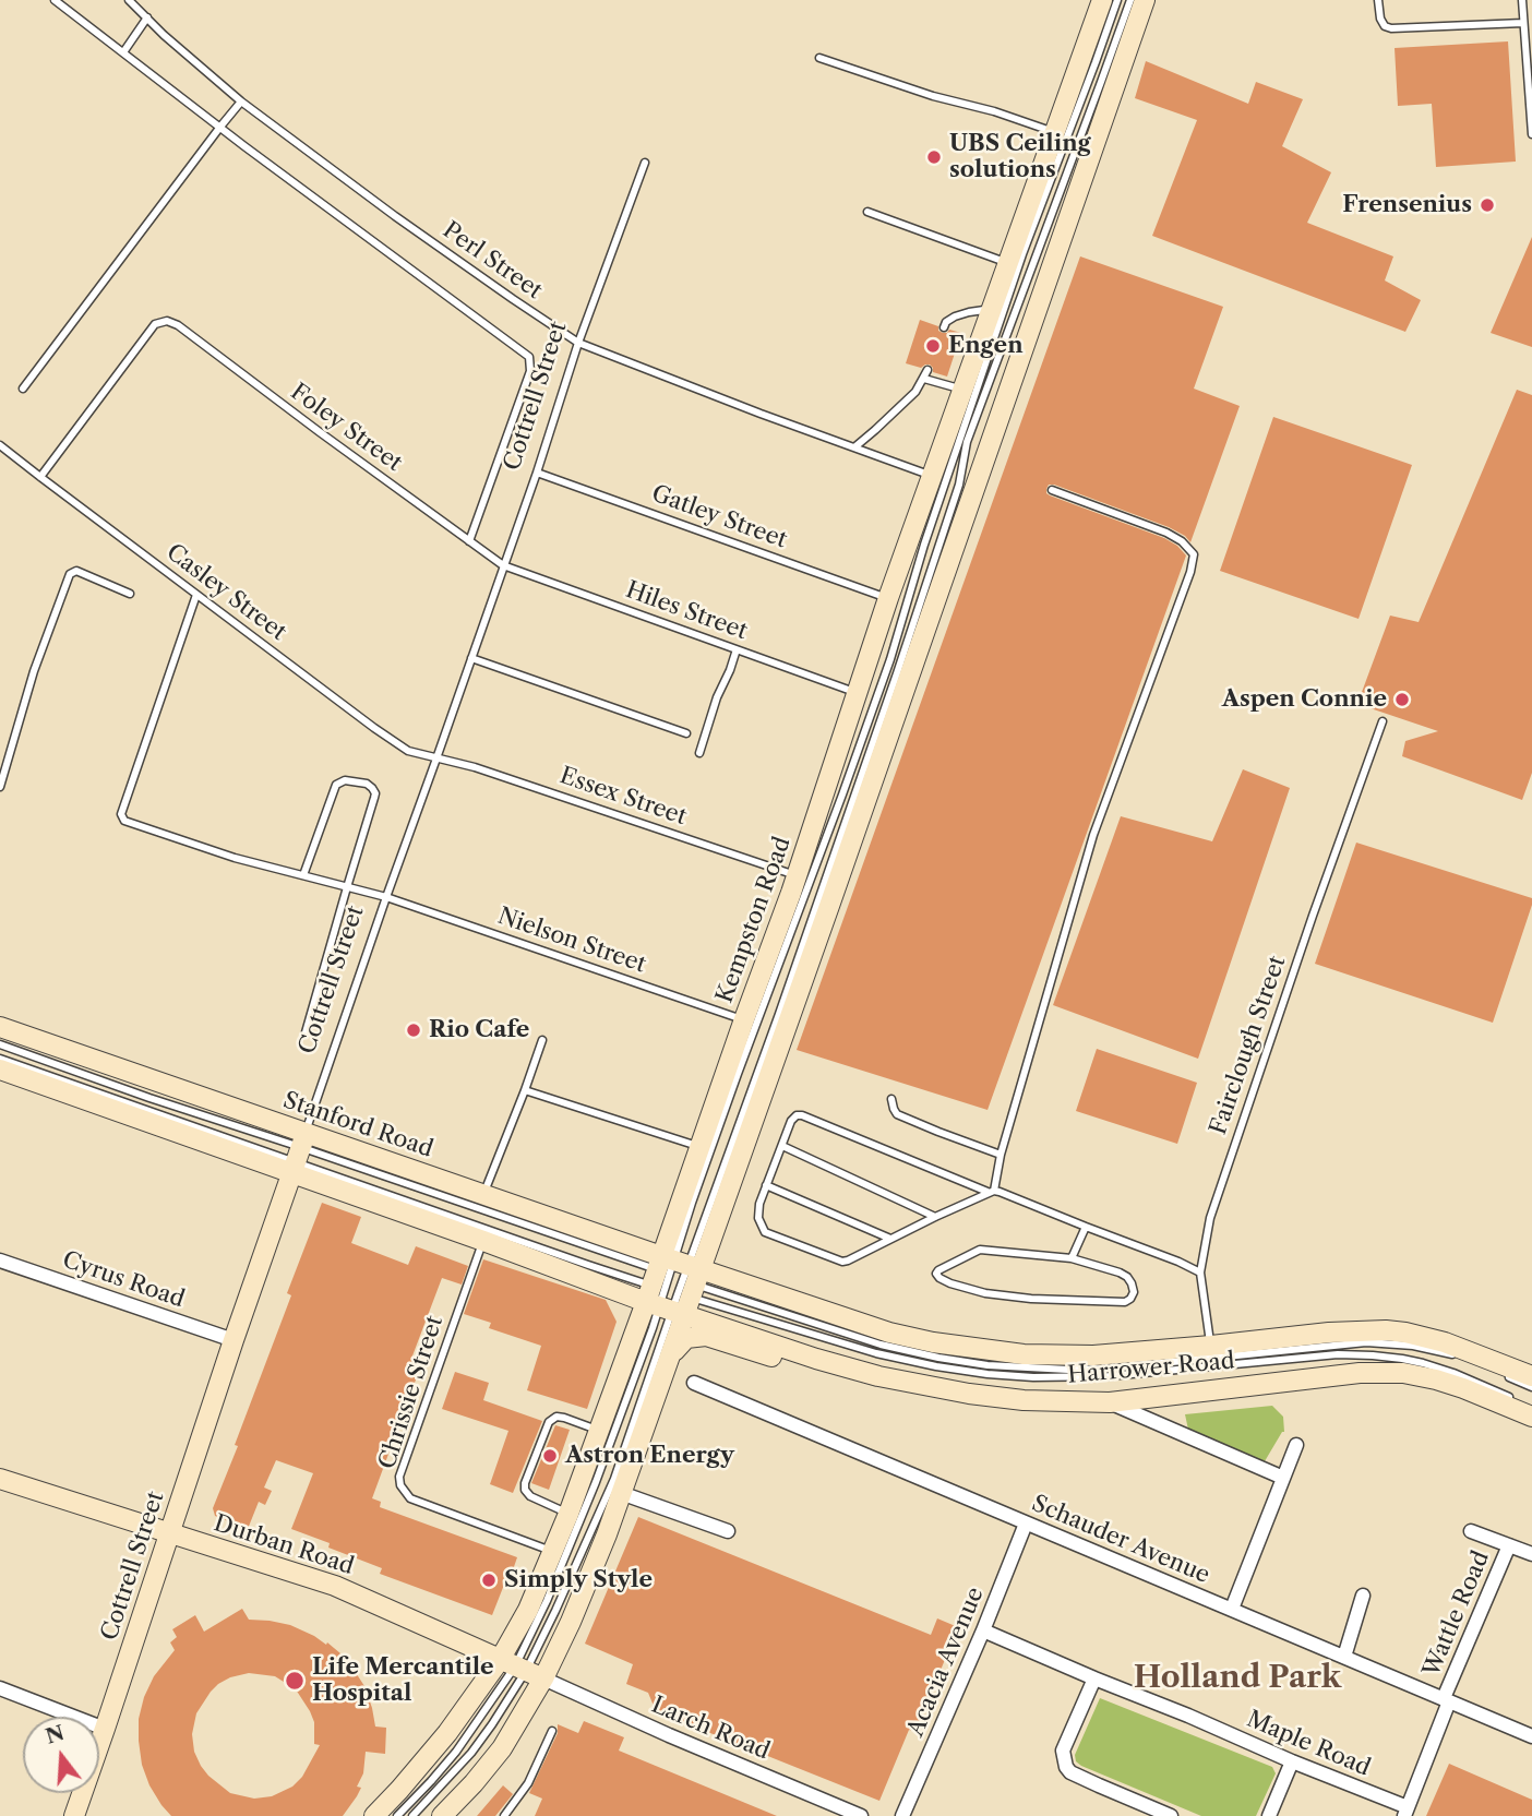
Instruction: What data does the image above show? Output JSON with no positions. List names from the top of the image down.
{
  "streets": {
    "main road": [
      "Cottrell Street",
      "Kempston Road",
      "Stanford Road",
      "Harrower Road",
      "Durban Road"
    ],
    "street": [
      "Cyrus Road",
      "Schauder Avenue",
      "Wattle Road",
      "Acacia Avenue",
      "Larch Road",
      "Maple Road"
    ],
    "lane": [
      "Perl Street",
      "Foley Street",
      "Gatley Street",
      "Casley Street",
      "Hiles Street",
      "Essex Street",
      "Nielson Street",
      "Fairclough Street",
      "Chrissie Street"
    ]
  },
  "crossings": [
    ["Perl Street", "Cottrell Street"],
    ["Perl Street", "Kempston Road"],
    ["Cottrell Street", "Foley Street"],
    ["Cottrell Street", "Gatley Street"],
    ["Cottrell Street", "Casley Street"],
    ["Cottrell Street", "Hiles Street"],
    ["Cottrell Street", "Essex Street"],
    ["Cottrell Street", "Nielson Street"],
    ["Cottrell Street", "Stanford Road"],
    ["Cottrell Street", "Cyrus Road"],
    ["Cottrell Street", "Durban Road"],
    ["Foley Street", "Casley Street"],
    ["Foley Street", "Hiles Street"],
    ["Gatley Street", "Kempston Road"],
    ["Casley Street", "Essex Street"],
    ["Casley Street", "Nielson Street"],
    ["Hiles Street", "Kempston Road"],
    ["Essex Street", "Kempston Road"],
    ["Kempston Road", "Nielson Street"],
    ["Kempston Road", "Stanford Road"],
    ["Kempston Road", "Harrower Road"],
    ["Kempston Road", "Chrissie Street"],
    ["Kempston Road", "Durban Road"],
    ["Kempston Road", "Larch Road"],
    ["Fairclough Street", "Harrower Road"],
    ["Stanford Road", "Harrower Road"],
    ["Stanford Road", "Chrissie Street"],
    ["Schauder Avenue", "Wattle Road"],
    ["Schauder Avenue", "Acacia Avenue"],
    ["Durban Road", "Larch Road"],
    ["Wattle Road", "Maple Road"],
    ["Acacia Avenue", "Maple Road"]
  ],
  "districts": ["Holland Park"],
  "places": [
    "UBS Ceiling solutions",
    "Frensenius",
    "Engen",
    "Aspen Connie",
    "Rio Cafe",
    "Astron Energy",
    "Simply Style",
    "Life Mercantile Hospital"
  ],
  "north": "top"
}
